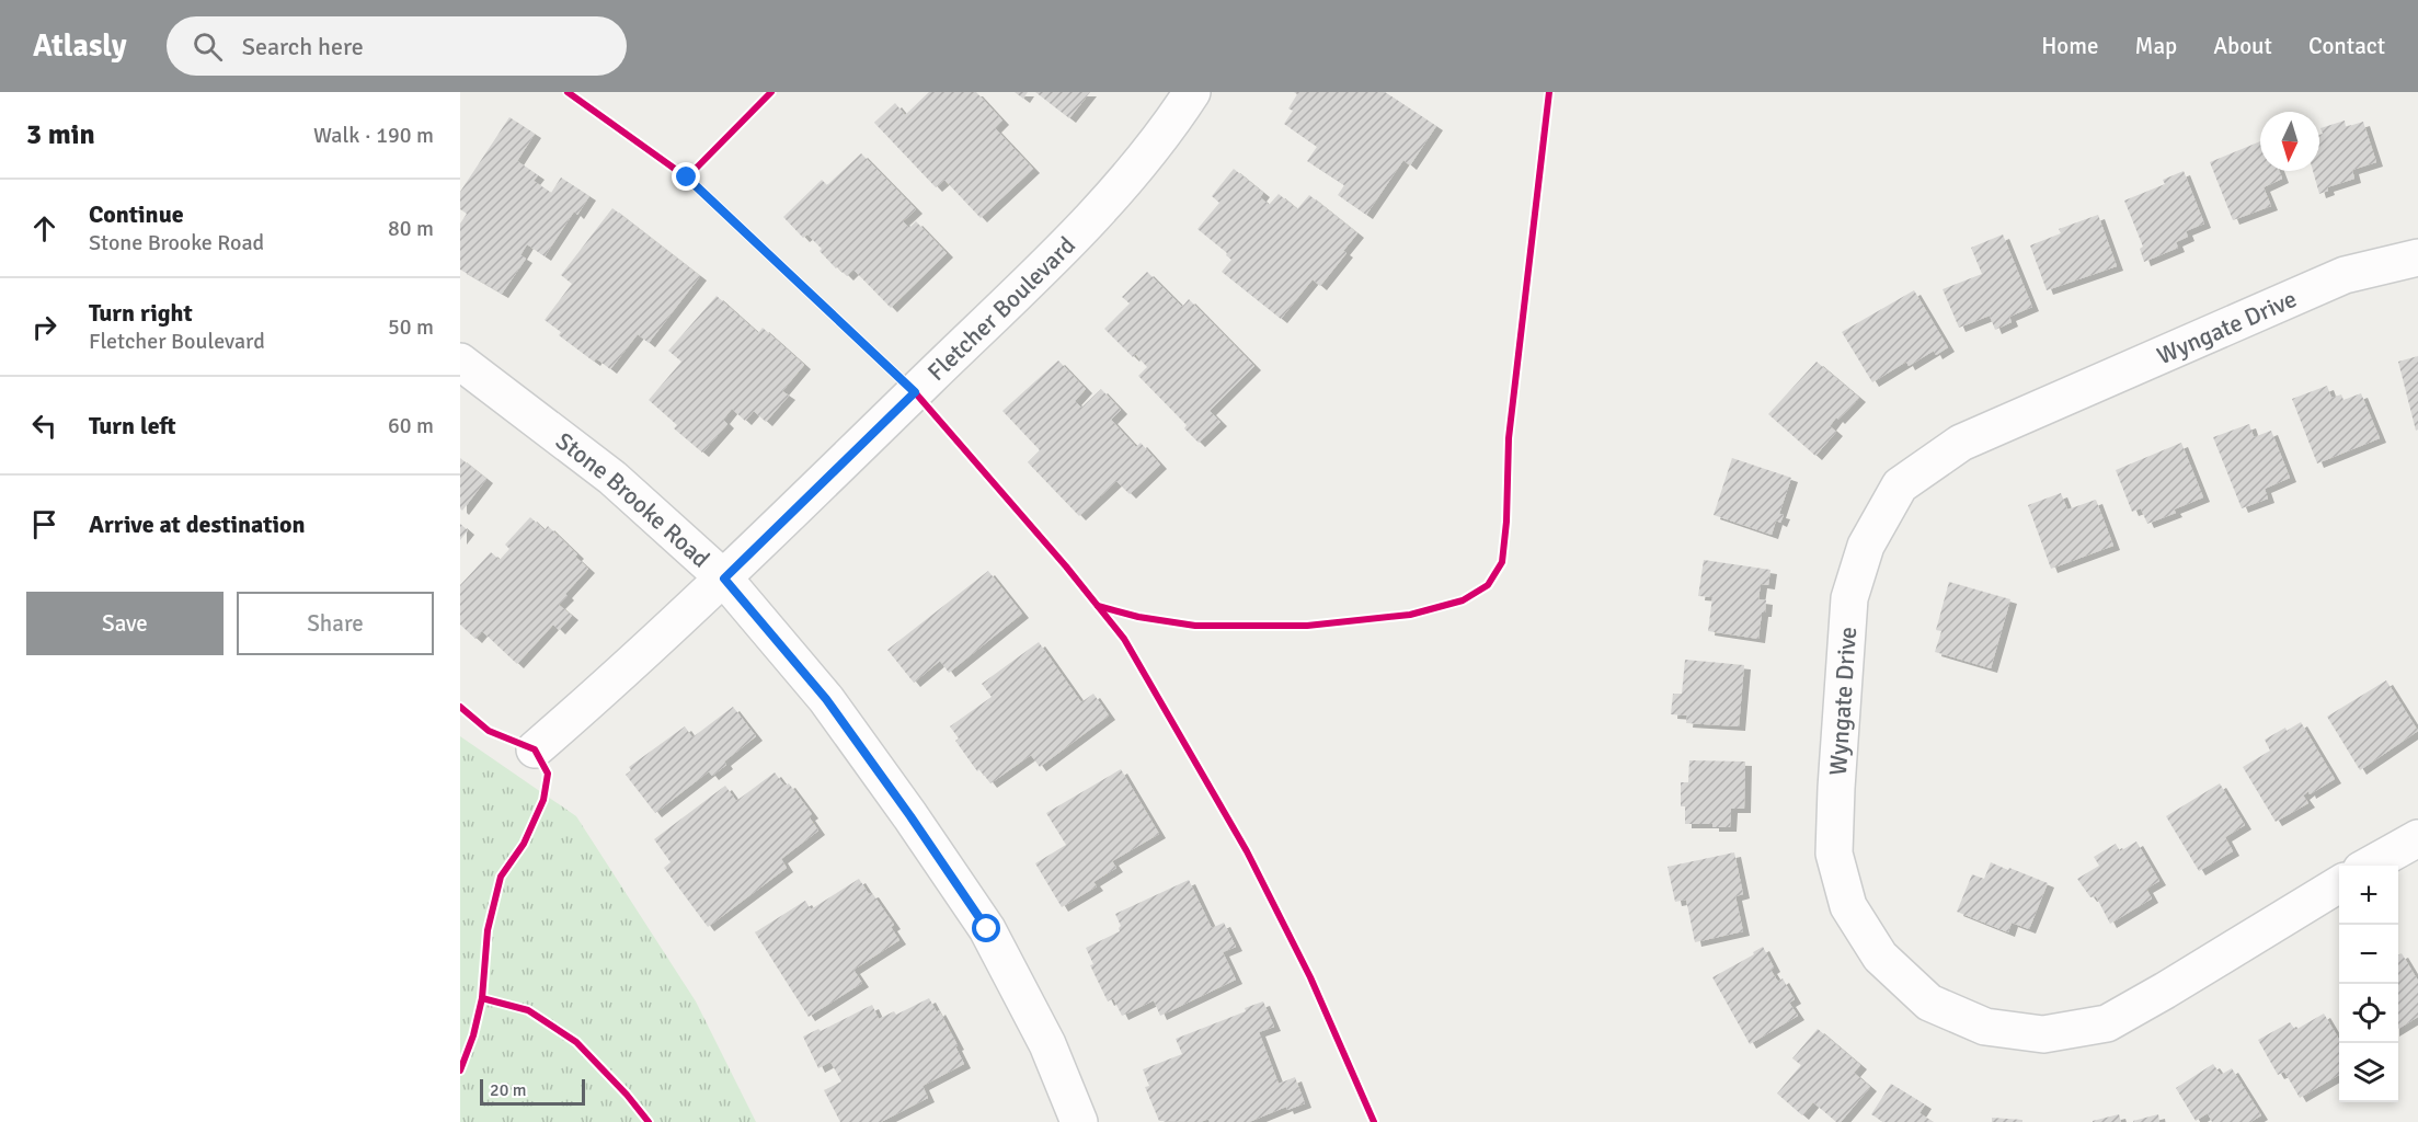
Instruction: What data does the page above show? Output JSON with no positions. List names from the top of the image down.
{
  "streets": {
    "street": ["Fletcher Boulevard", "Wyngate Drive", "Stone Brooke Road"]
  },
  "crossings": [
    ["Fletcher Boulevard", "Stone Brooke Road"]
  ],
  "scale_bar": "20 m",
  "north": "bottom",
  "page": {
    "header": "Atlasly",
    "search": "Search here",
    "nav": [
      "Home",
      "Map",
      "About",
      "Contact"
    ],
    "heading": ["3 min", "Walk · 190 m"],
    "list": [
      ["Continue", "Stone Brooke Road", "80 m"],
      ["Turn right", "Fletcher Boulevard", "50 m"],
      ["Turn left", "60 m"],
      "Arrive at destination"
    ],
    "buttons": ["Save", "Share"],
    "map_buttons": ["+", "−"],
    "scale": "20 m"
  }
}
